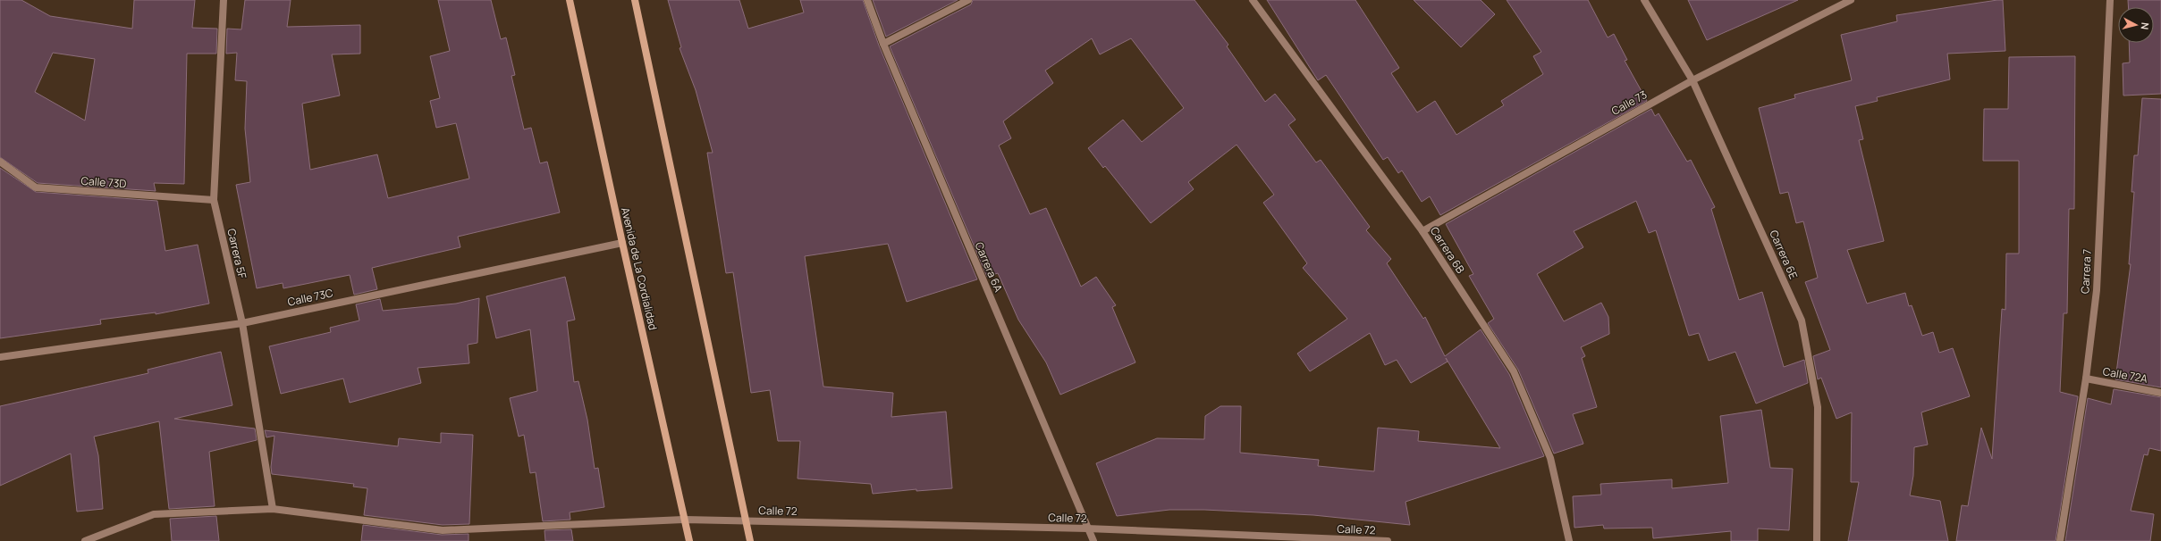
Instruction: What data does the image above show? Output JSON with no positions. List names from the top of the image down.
{
  "streets": {
    "main road": ["Avenida de La Cordialidad"],
    "street": [
      "Calle 73",
      "Calle 73D",
      "Carrera 6B",
      "Carrera 5F",
      "Carrera 6E",
      "Carrera 6A",
      "Carrera 7",
      "Calle 73C",
      "Calle 72A",
      "Calle 72"
    ]
  },
  "crossings": [
    ["Calle 73", "Carrera 6B"],
    ["Calle 73", "Carrera 6E"],
    ["Calle 73D", "Carrera 5F"],
    ["Carrera 5F", "Calle 73C"],
    ["Carrera 5F", "Calle 72"],
    ["Carrera 6A", "Calle 72"],
    ["Avenida de La Cordialidad", "Calle 73C"],
    ["Avenida de La Cordialidad", "Calle 72"],
    ["Carrera 7", "Calle 72A"]
  ],
  "north": "right"
}
